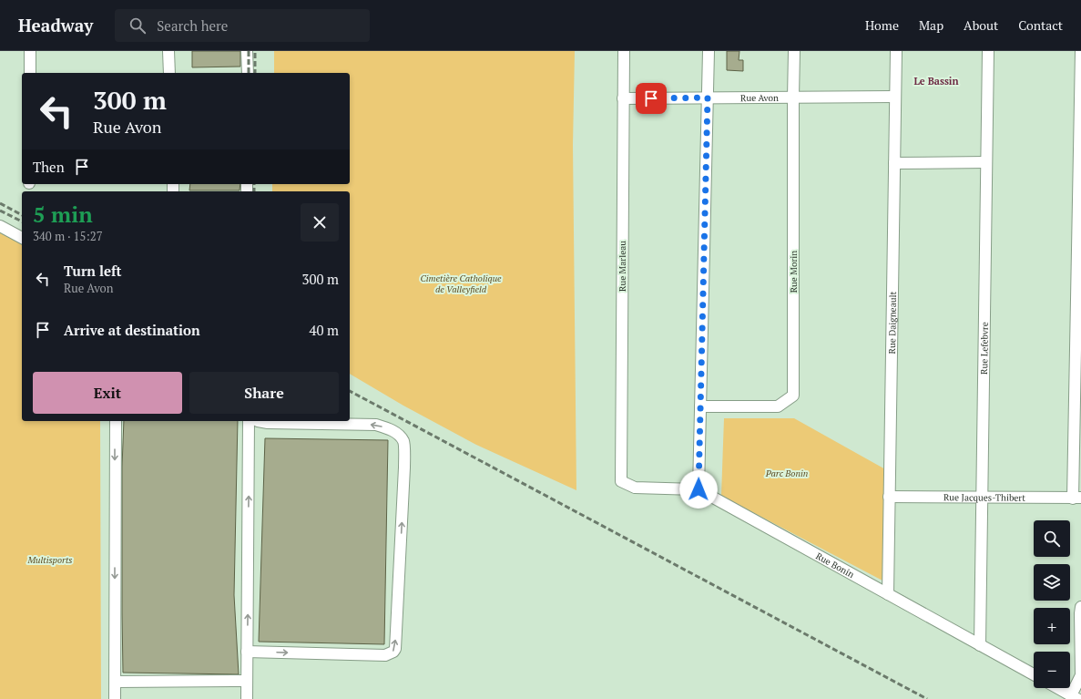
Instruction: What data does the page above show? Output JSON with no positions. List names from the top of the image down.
{
  "streets": {
    "street": [
      "Rue Avon",
      "Rue Marleau",
      "Rue Morin",
      "Rue Daigneault",
      "Rue Lefebvre",
      "Rue Jacques-Thibert",
      "Rue Bonin"
    ]
  },
  "crossings": [
    ["Rue Avon", "Rue Marleau"],
    ["Rue Avon", "Rue Morin"],
    ["Rue Avon", "Rue Daigneault"],
    ["Rue Marleau", "Rue Bonin"],
    ["Rue Daigneault", "Rue Jacques-Thibert"],
    ["Rue Daigneault", "Rue Bonin"],
    ["Rue Lefebvre", "Rue Jacques-Thibert"],
    ["Rue Lefebvre", "Rue Bonin"]
  ],
  "districts": ["Le Bassin"],
  "parks": ["Cimetière Catholique de Valleyfield", "Parc Bonin", "Multisports"],
  "page": {
    "header": "Headway",
    "search": "Search here",
    "nav": [
      "Home",
      "Map",
      "About",
      "Contact"
    ],
    "turn": ["300 m", "Rue Avon"],
    "then": "Then",
    "heading": ["5 min", "340 m · 15:27"],
    "list": [
      {
        "name": "Turn left",
        "note": "Rue Avon",
        "value": "300 m"
      },
      {
        "name": "Arrive at destination",
        "value": "40 m"
      }
    ],
    "buttons": ["Exit", "Share"],
    "map_buttons": ["+", "−"]
  }
}
